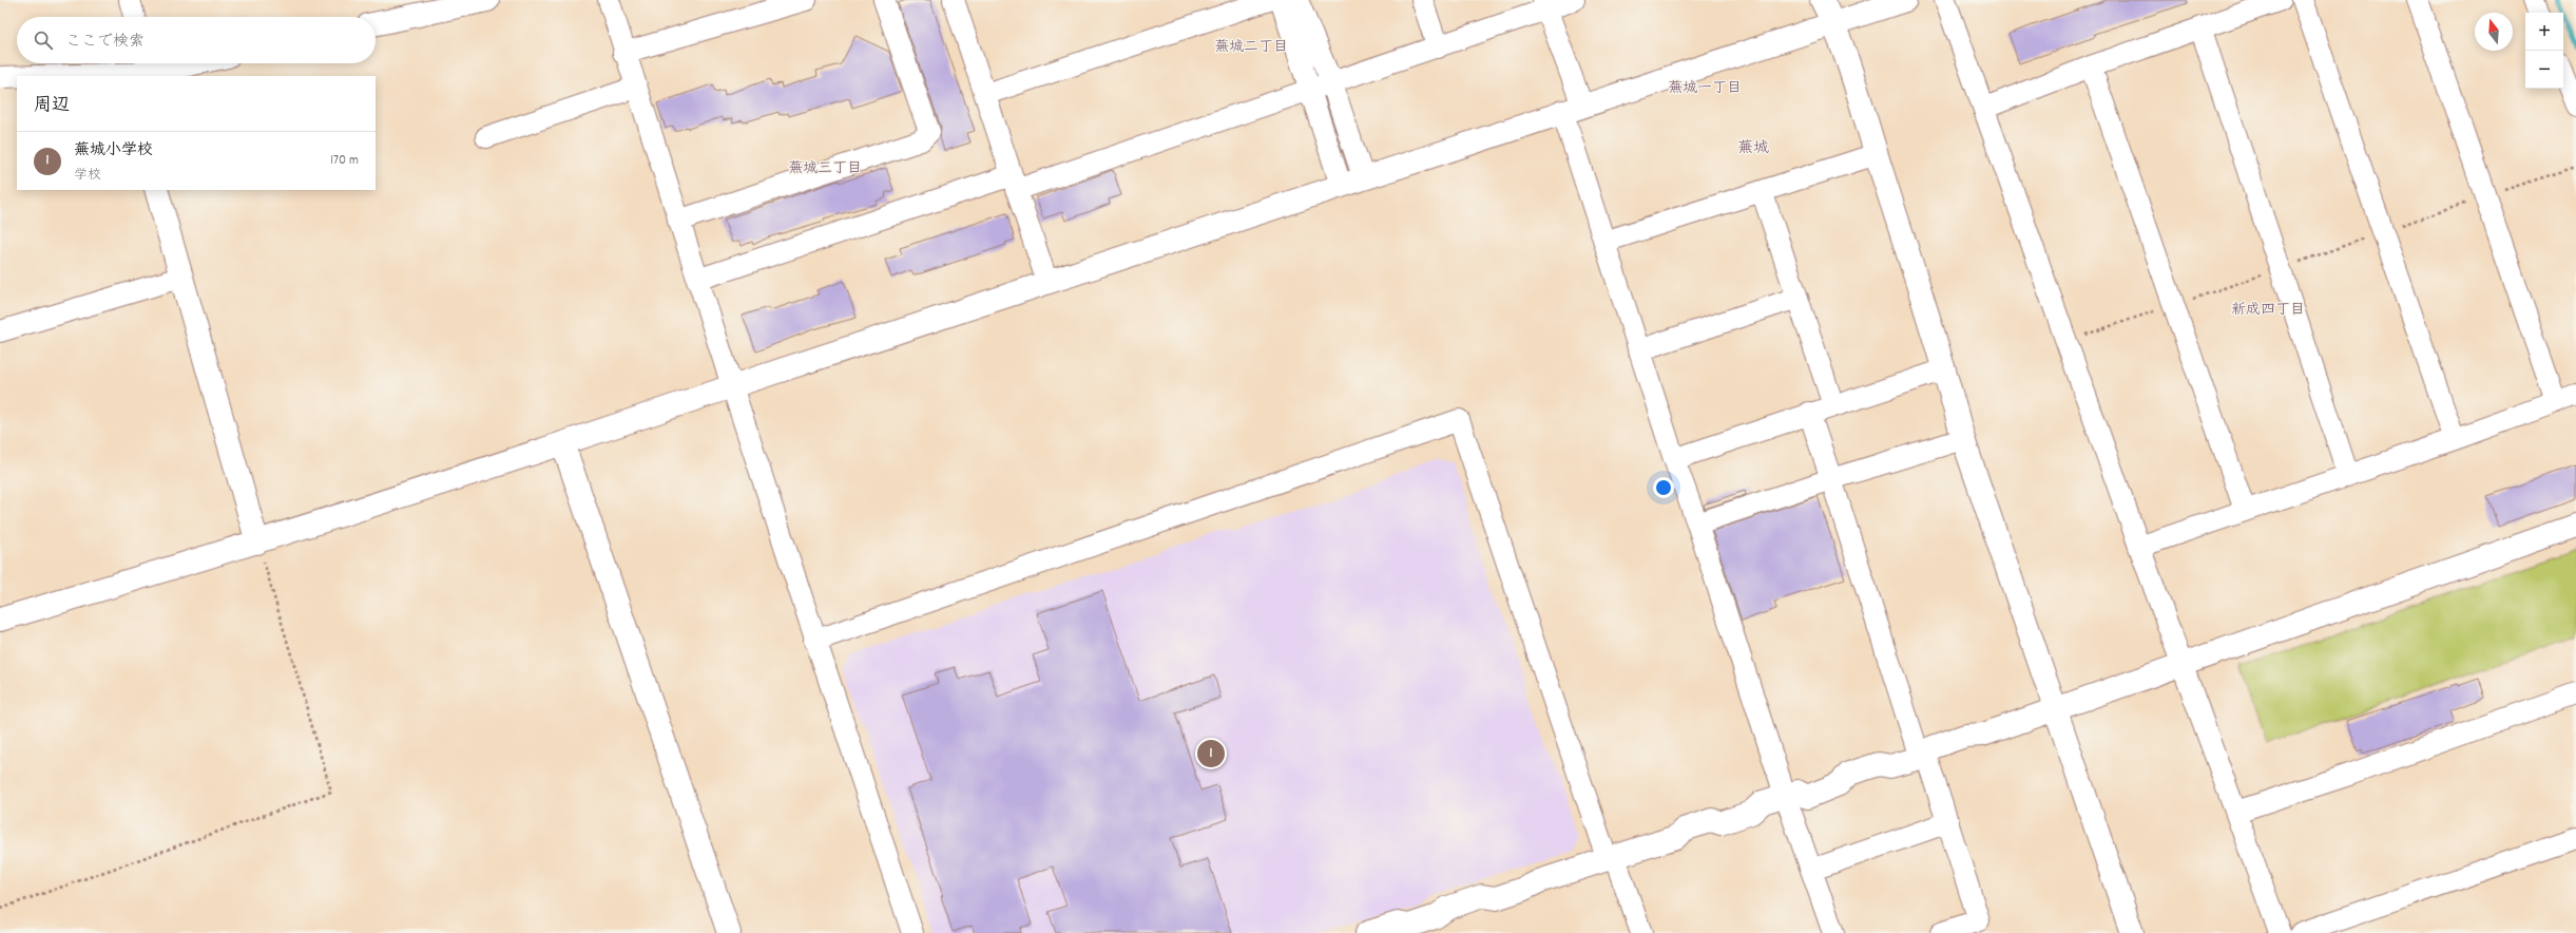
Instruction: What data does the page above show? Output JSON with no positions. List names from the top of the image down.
{
  "districts": [
    "蕪城二丁目",
    "蕪城一丁目",
    "蕪城",
    "蕪城三丁目",
    "新成四丁目"
  ],
  "north": "top",
  "page": {
    "map_buttons": ["+", "−"],
    "search": "ここで検索",
    "heading": "周辺",
    "list": [
      {
        "mark": "1",
        "name": "蕪城小学校",
        "note": "学校",
        "value": "170 m"
      }
    ],
    "pins": "1"
  }
}
